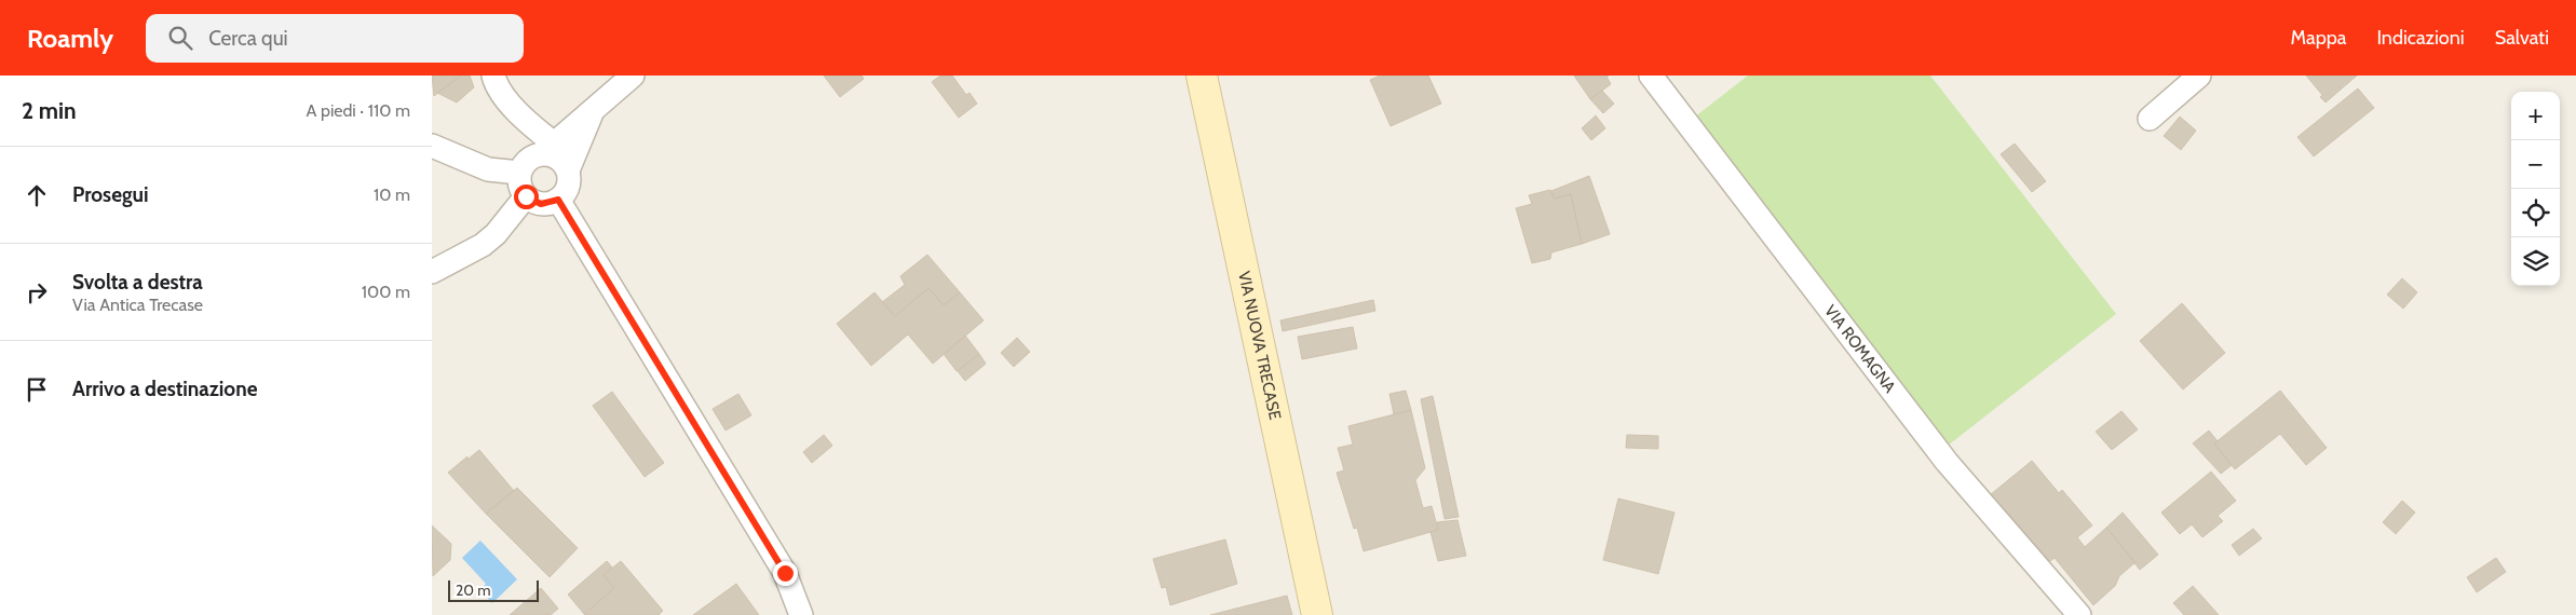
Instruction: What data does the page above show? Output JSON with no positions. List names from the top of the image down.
{
  "streets": {
    "street": ["VIA NUOVA TRECASE", "VIA ROMAGNA"]
  },
  "scale_bar": "20 m",
  "page": {
    "header": "Roamly",
    "search": "Cerca qui",
    "nav": ["Mappa", "Indicazioni", "Salvati"],
    "heading": ["2 min", "A piedi · 110 m"],
    "map_buttons": ["+", "−"],
    "list": [
      ["Prosegui", "10 m"],
      ["Svolta a destra", "Via Antica Trecase", "100 m"],
      "Arrivo a destinazione"
    ],
    "scale": "20 m"
  }
}
